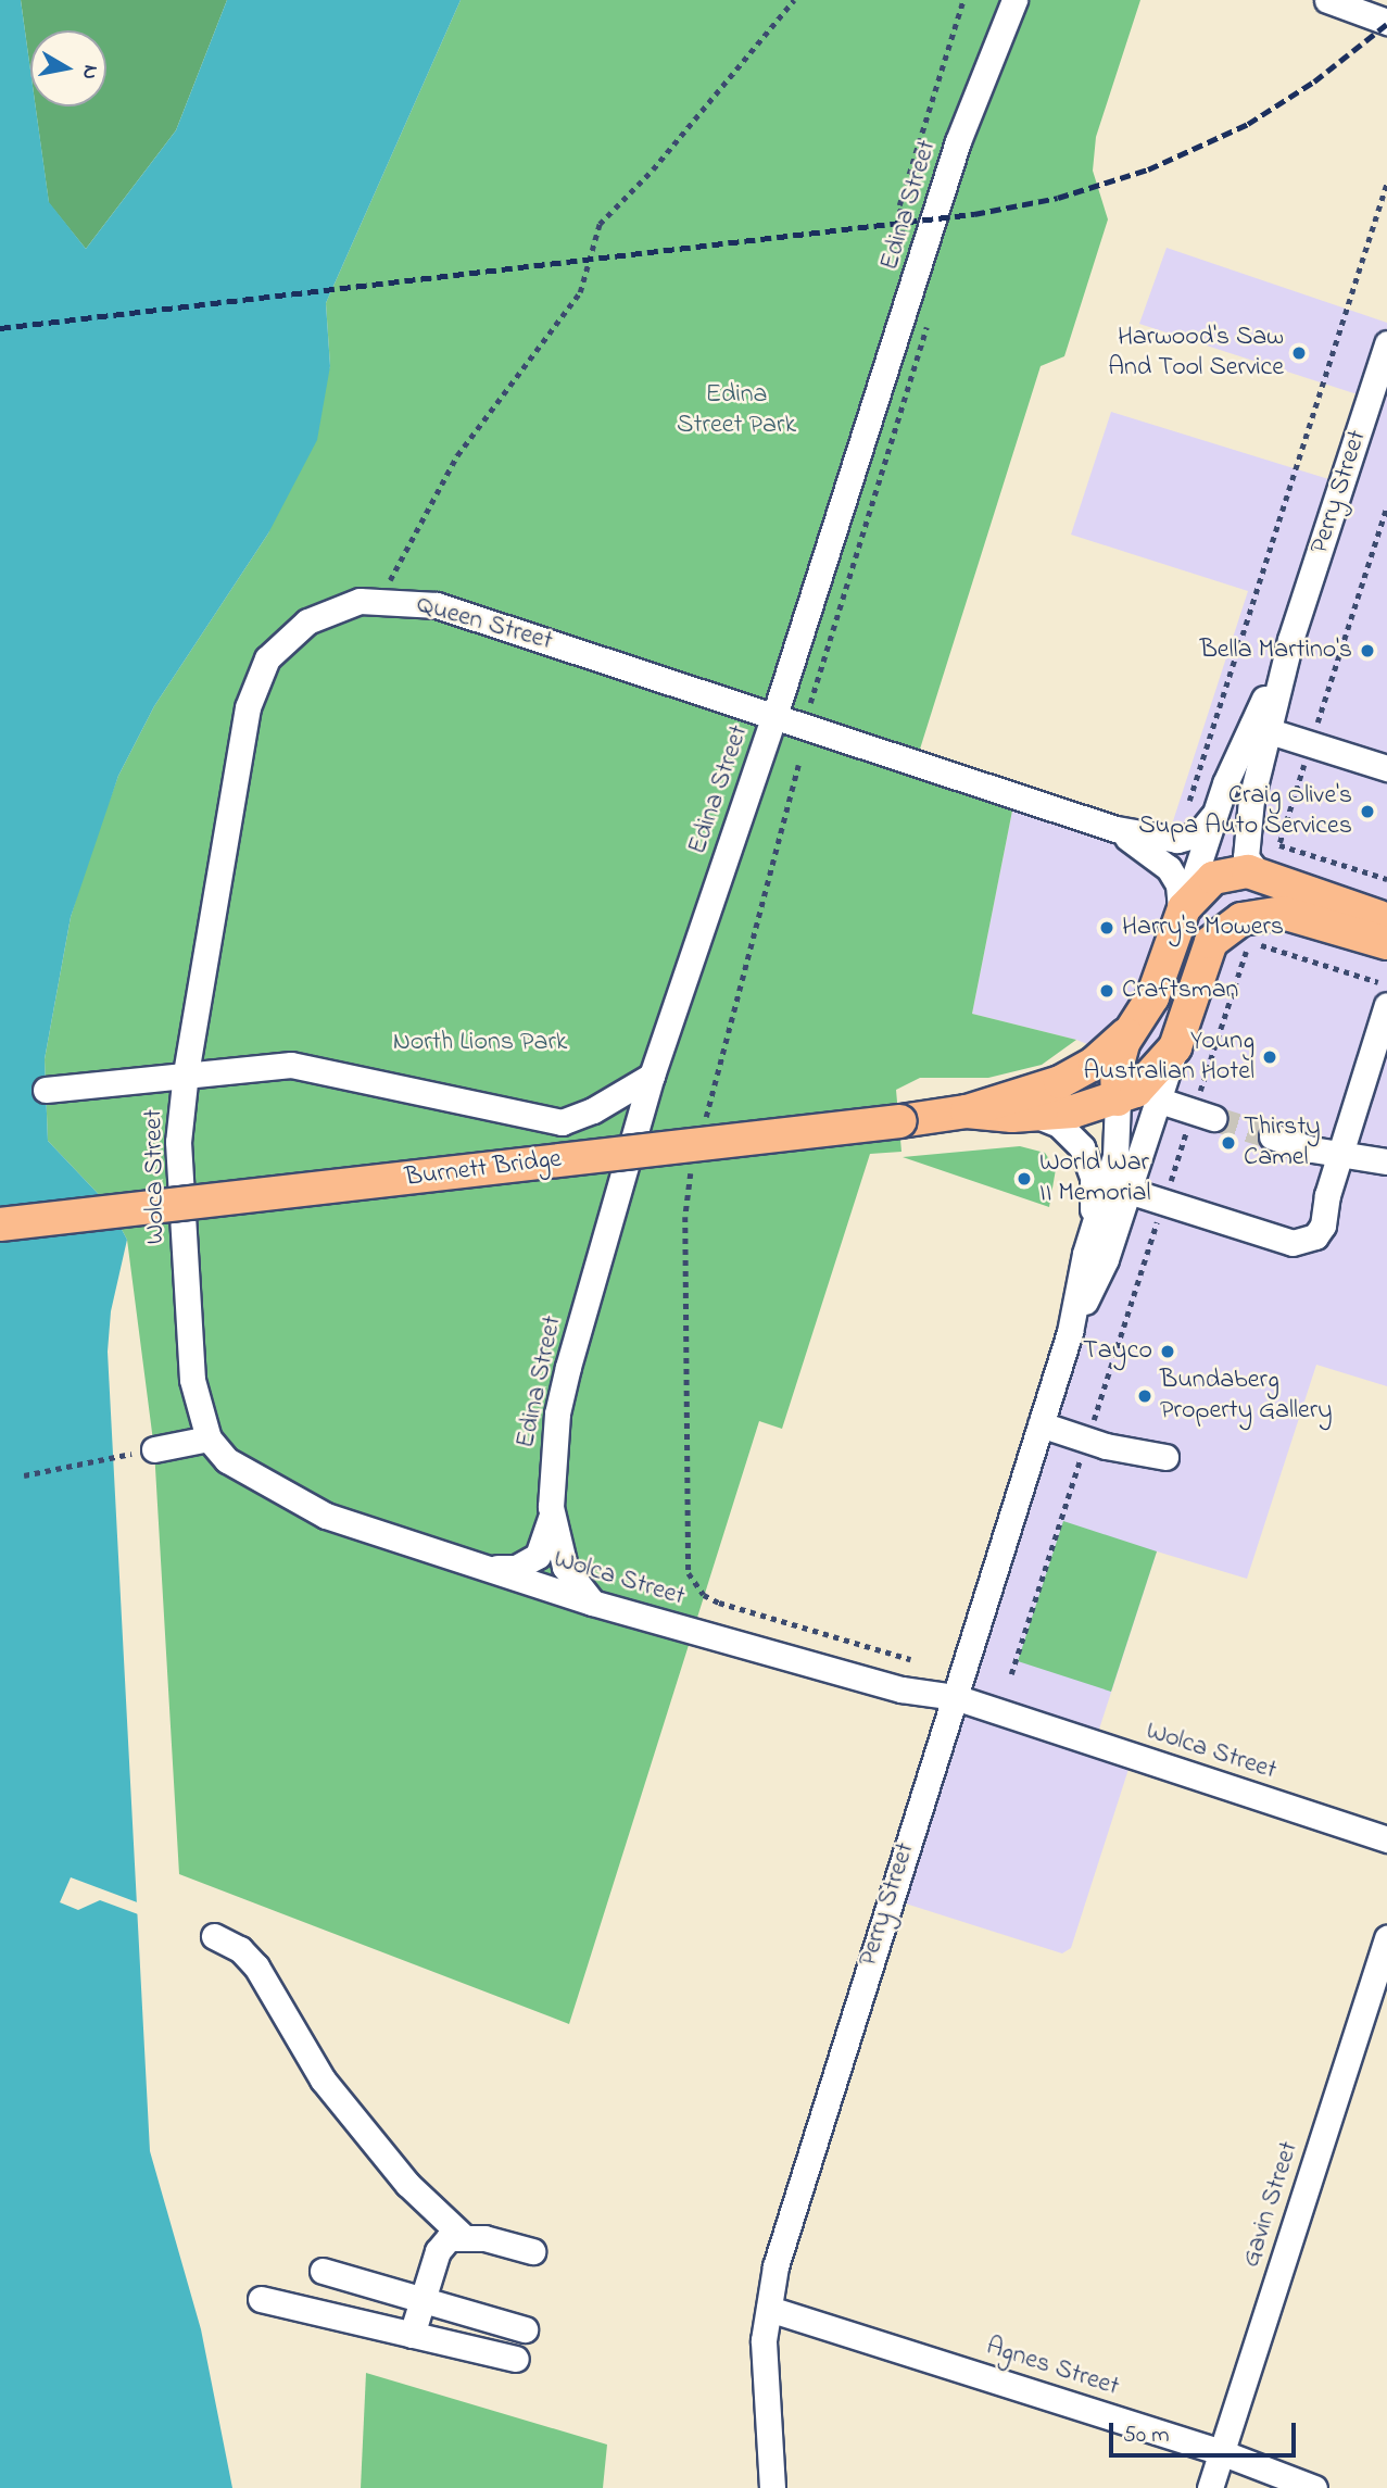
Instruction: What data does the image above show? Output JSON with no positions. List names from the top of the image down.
{
  "streets": {
    "main road": ["Perry Street", "Burnett Bridge"],
    "street": [
      "Edina Street",
      "Queen Street",
      "Wolca Street",
      "Gavin Street",
      "Agnes Street"
    ]
  },
  "crossings": [
    ["Edina Street", "Queen Street"],
    ["Edina Street", "Wolca Street"],
    ["Perry Street", "Queen Street"],
    ["Perry Street", "Burnett Bridge"],
    ["Perry Street", "Wolca Street"],
    ["Perry Street", "Agnes Street"],
    ["Queen Street", "Wolca Street"],
    ["Gavin Street", "Agnes Street"]
  ],
  "parks": ["Edina Street Park", "North Lions Park"],
  "places": [
    "Harwood's Saw And Tool Service",
    "Bella Martino's",
    "Craig Olive's Supa Auto Services",
    "Harry's Mowers",
    "Craftsman",
    "Young Australian Hotel",
    "Thirsty Camel",
    "World War II Memorial",
    "Tayco",
    "Bundaberg Property Gallery"
  ],
  "scale_bar": "50 m",
  "north": "right"
}
